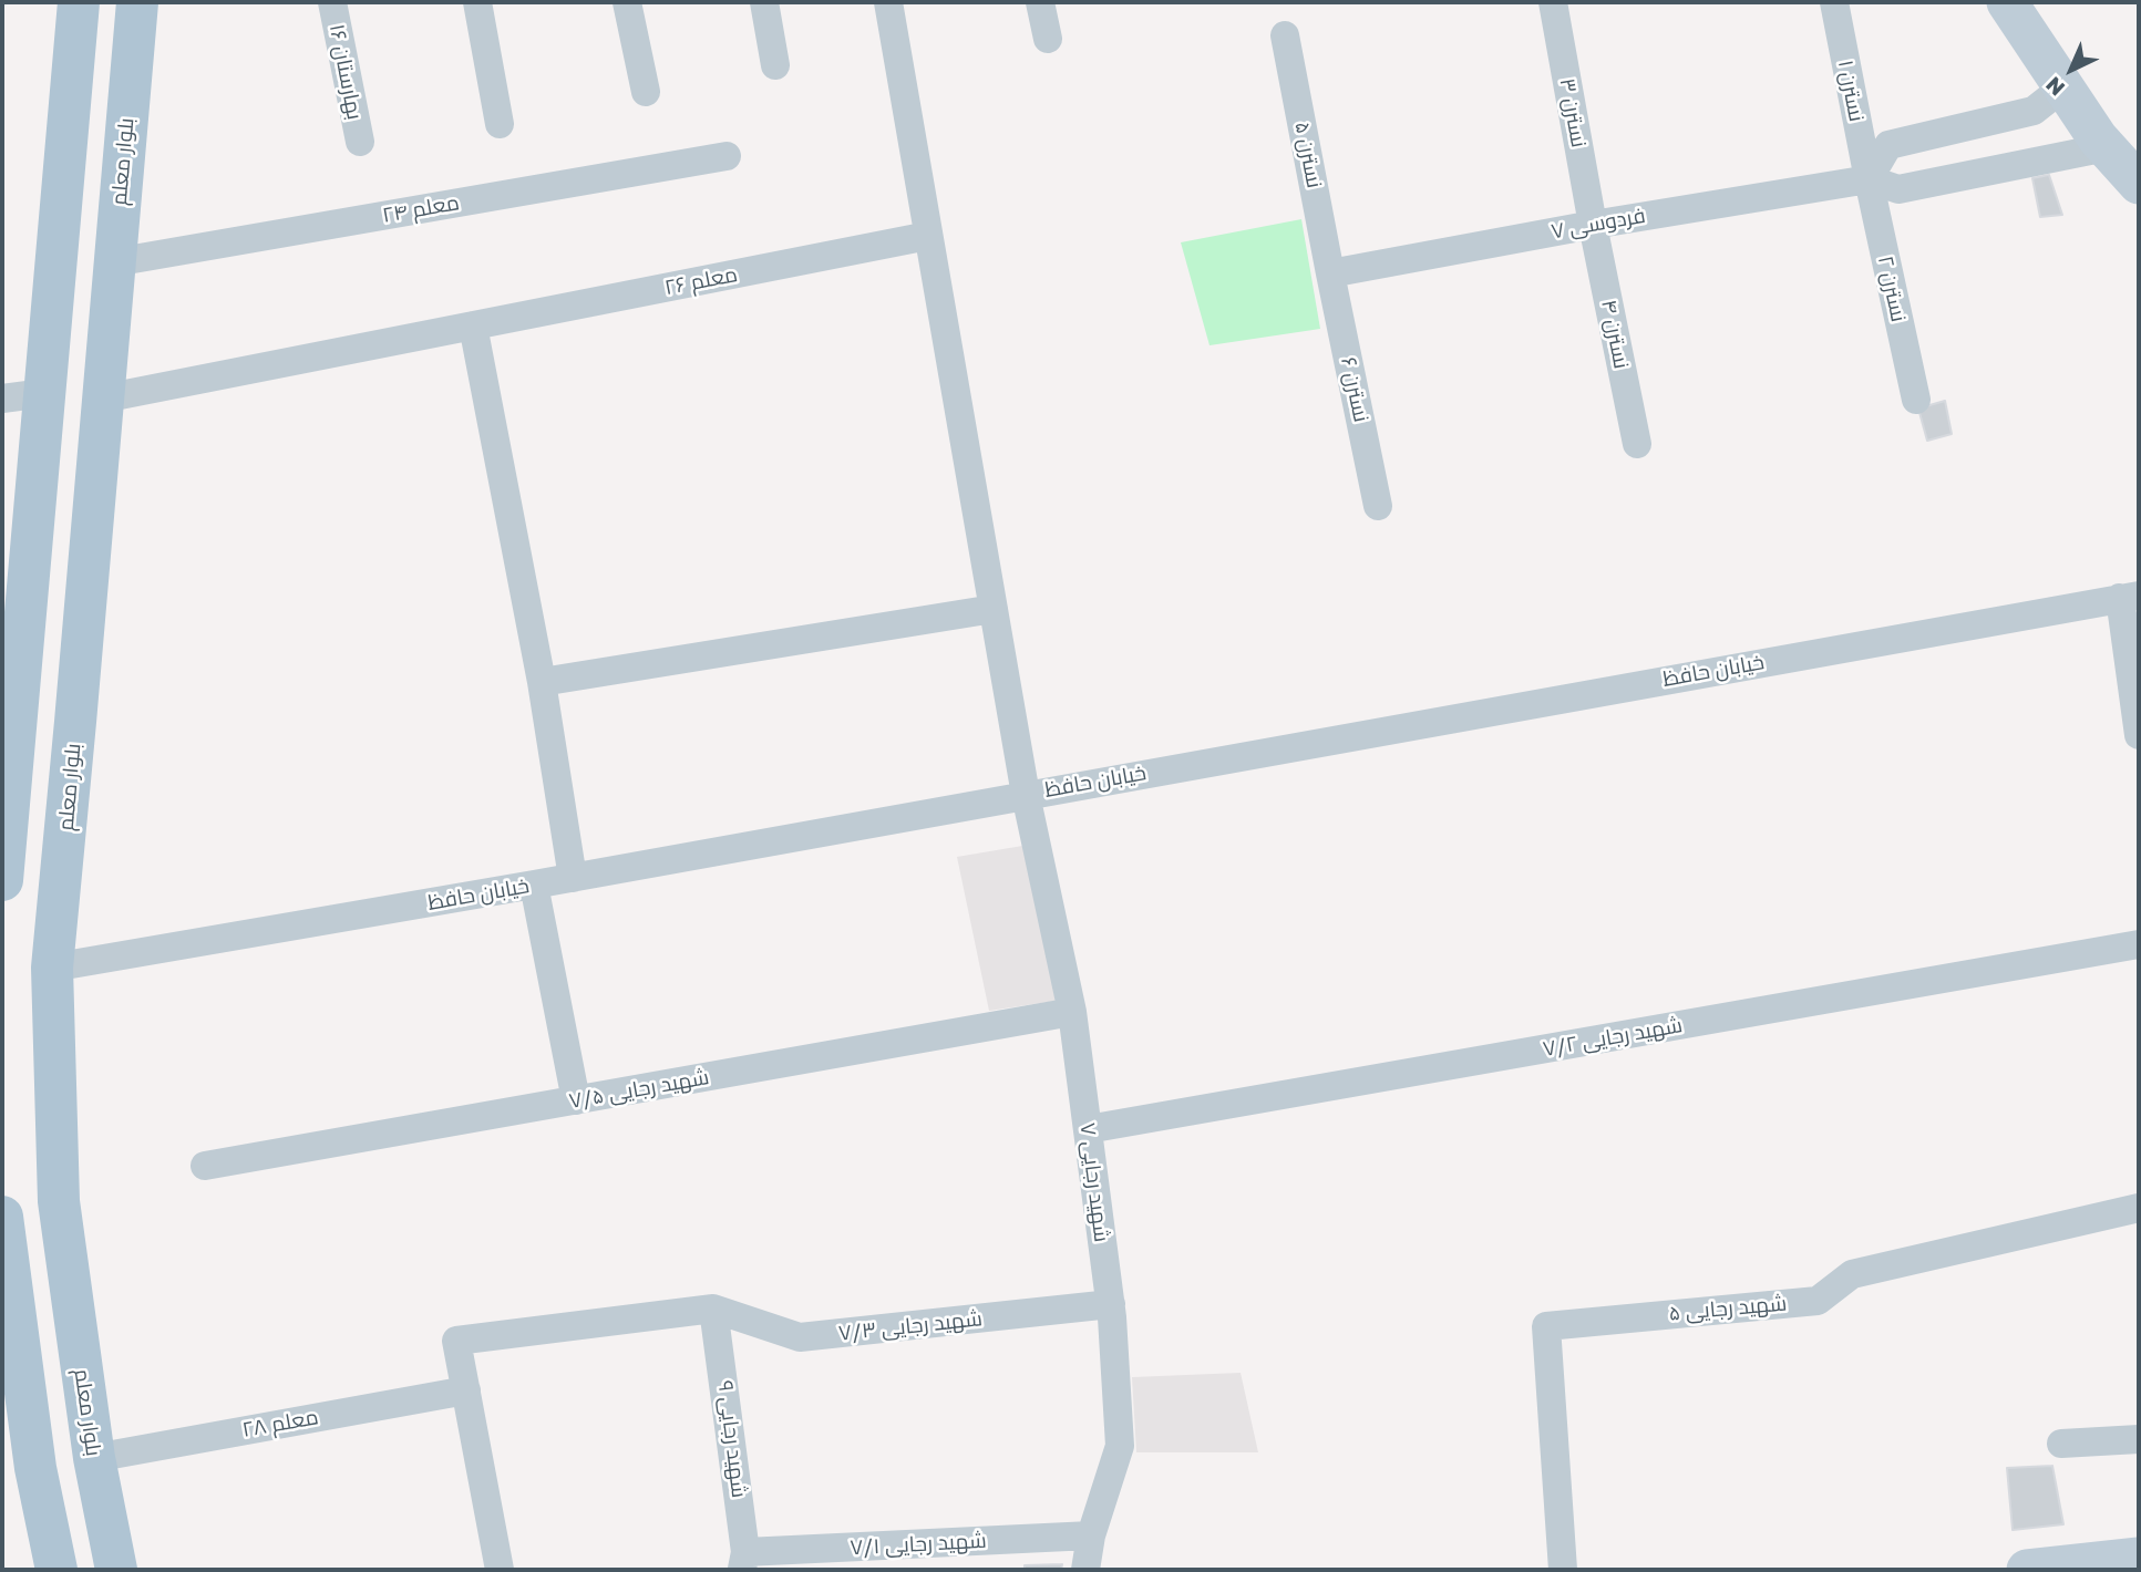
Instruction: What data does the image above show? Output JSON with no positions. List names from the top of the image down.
{
  "streets": {
    "main road": ["بلوار معلم"],
    "street": [
      "بهارستان ۱۶",
      "نسترن ۱",
      "نسترن ۳",
      "نسترن ۵",
      "معلم ۲۴",
      "فردوسی ۷",
      "معلم ۲۶",
      "نسترن ۲",
      "نسترن ۴",
      "نسترن ۶",
      "خیابان حافظ",
      "شهید رجایی ۷/۲",
      "شهید رجایی ۷/۵",
      "شهید رجایی ۷",
      "شهید رجایی ۵",
      "شهید رجایی ۷/۳",
      "معلم ۲۸",
      "شهید رجایی ۹",
      "شهید رجایی ۷/۱"
    ]
  },
  "crossings": [
    ["نسترن ۱", "فردوسی ۷"],
    ["نسترن ۱", "نسترن ۲"],
    ["نسترن ۳", "فردوسی ۷"],
    ["نسترن ۳", "نسترن ۴"],
    ["نسترن ۵", "فردوسی ۷"],
    ["نسترن ۵", "نسترن ۶"],
    ["بلوار معلم", "معلم ۲۴"],
    ["بلوار معلم", "معلم ۲۶"],
    ["بلوار معلم", "خیابان حافظ"],
    ["بلوار معلم", "معلم ۲۸"],
    ["فردوسی ۷", "نسترن ۲"],
    ["فردوسی ۷", "نسترن ۴"],
    ["فردوسی ۷", "نسترن ۶"],
    ["معلم ۲۶", "شهید رجایی ۷"],
    ["خیابان حافظ", "شهید رجایی ۷"],
    ["شهید رجایی ۷/۲", "شهید رجایی ۷"],
    ["شهید رجایی ۷/۵", "شهید رجایی ۷"],
    ["شهید رجایی ۷", "شهید رجایی ۷/۳"],
    ["شهید رجایی ۷", "شهید رجایی ۷/۱"],
    ["شهید رجایی ۷/۳", "شهید رجایی ۹"],
    ["شهید رجایی ۹", "شهید رجایی ۷/۱"]
  ],
  "north": "bottom left"
}
